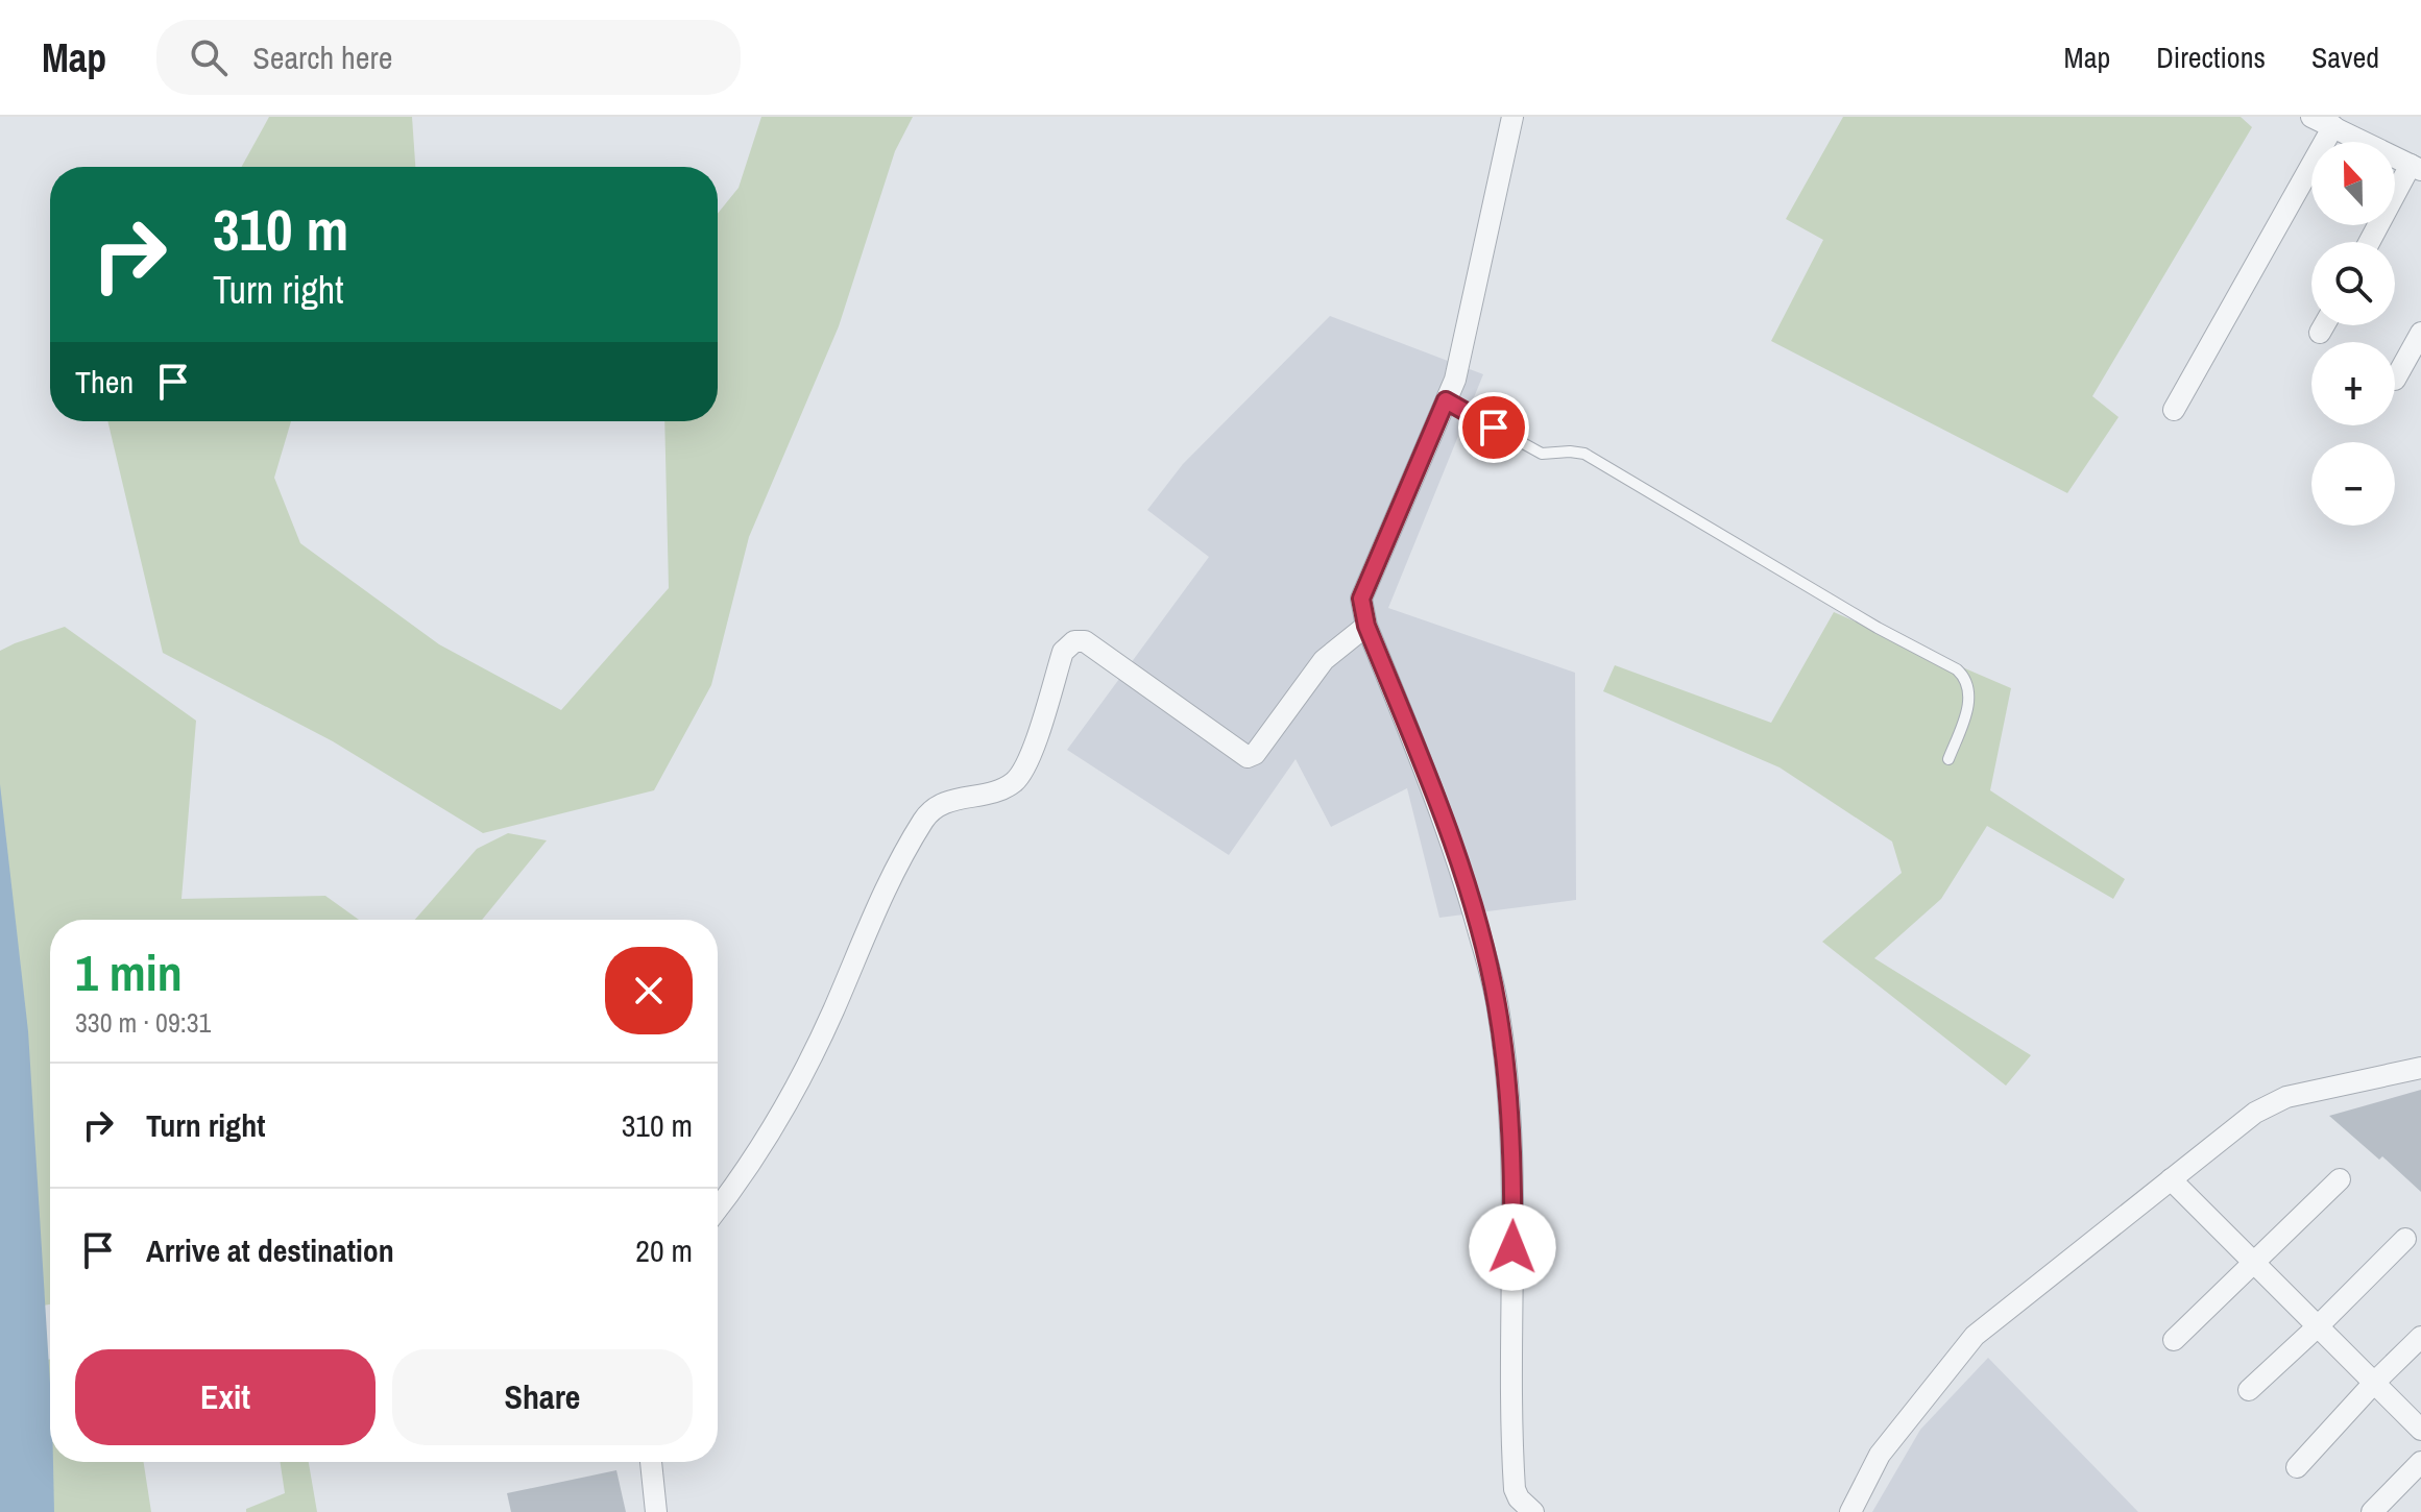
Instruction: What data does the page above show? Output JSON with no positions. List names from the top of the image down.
{
  "north": "top",
  "page": {
    "header": "Map",
    "search": "Search here",
    "nav": ["Map", "Directions", "Saved"],
    "map_buttons": ["+", "−"],
    "turn": ["310 m", "Turn right"],
    "then": "Then",
    "heading": ["1 min", "330 m · 09:31"],
    "list": [
      {
        "name": "Turn right",
        "value": "310 m"
      },
      {
        "name": "Arrive at destination",
        "value": "20 m"
      }
    ],
    "buttons": ["Exit", "Share"]
  }
}
